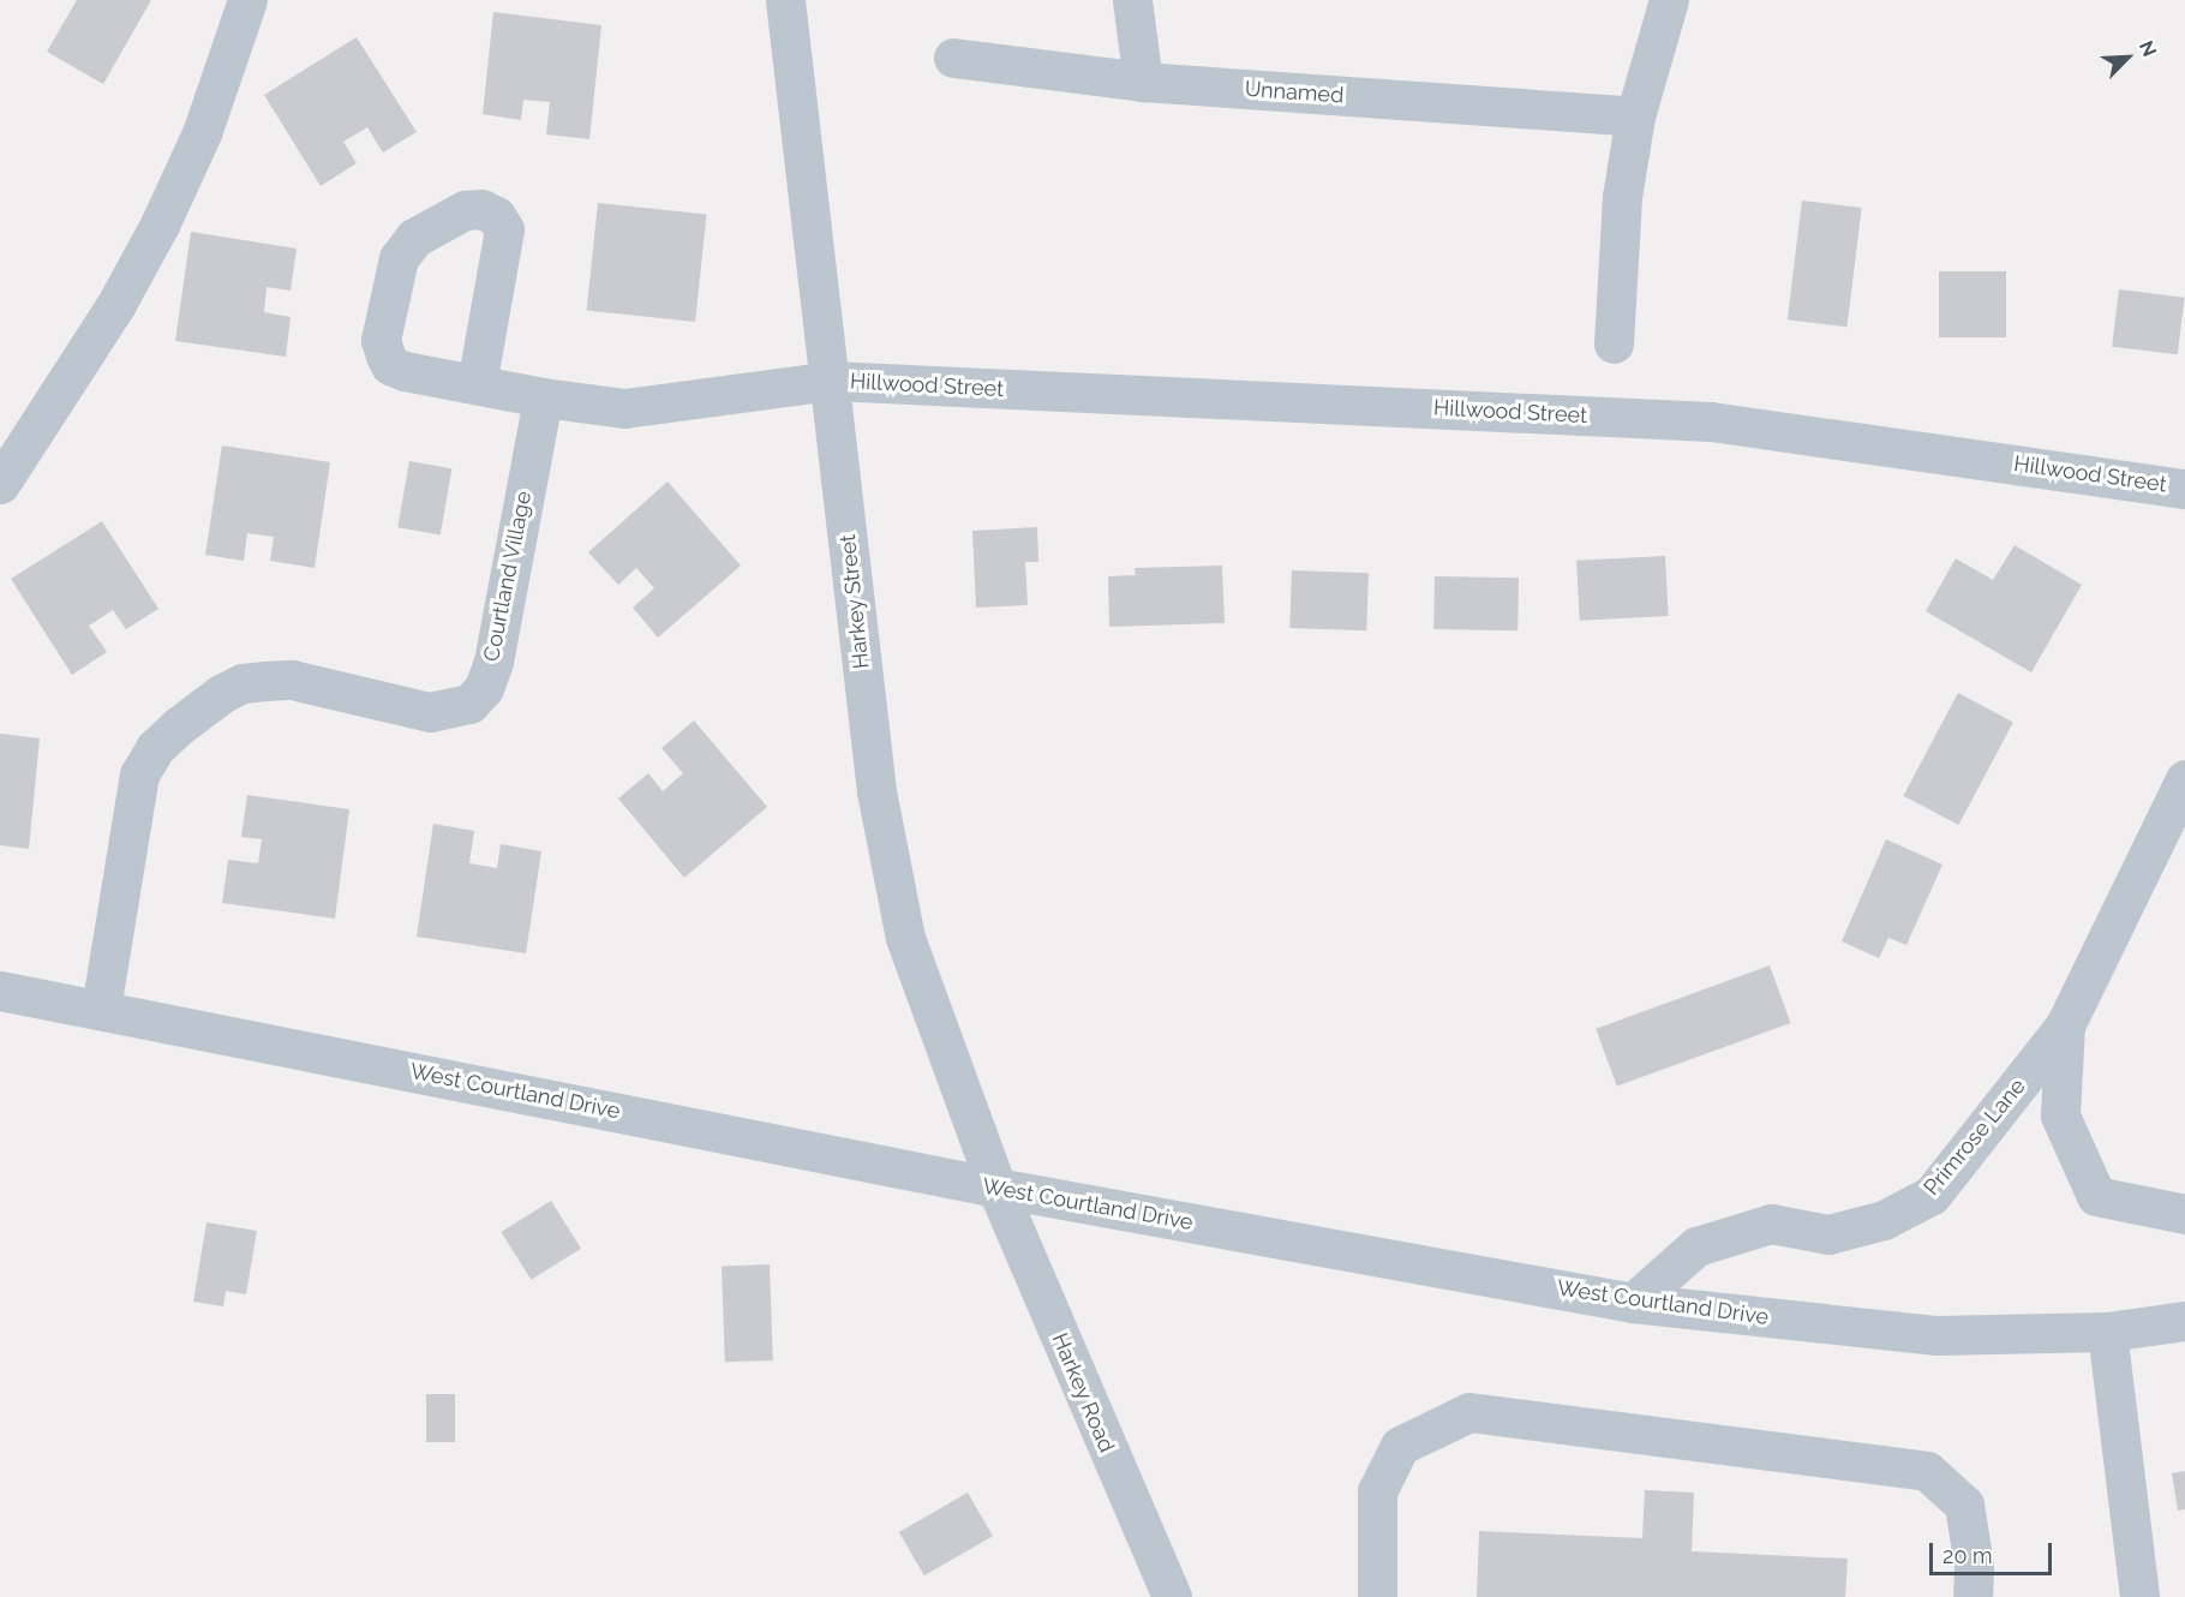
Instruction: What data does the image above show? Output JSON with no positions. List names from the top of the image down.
{
  "streets": {
    "street": [
      "Unnamed",
      "Hillwood Street",
      "Courtland Village",
      "Harkey Street",
      "West Courtland Drive",
      "Primrose Lane",
      "Harkey Road"
    ]
  },
  "crossings": [
    ["Hillwood Street", "Harkey Street"],
    ["Courtland Village", "West Courtland Drive"],
    ["Harkey Street", "West Courtland Drive"],
    ["Harkey Street", "Harkey Road"],
    ["West Courtland Drive", "Primrose Lane"],
    ["West Courtland Drive", "Harkey Road"]
  ],
  "scale_bar": "20 m",
  "north": "top right"
}
